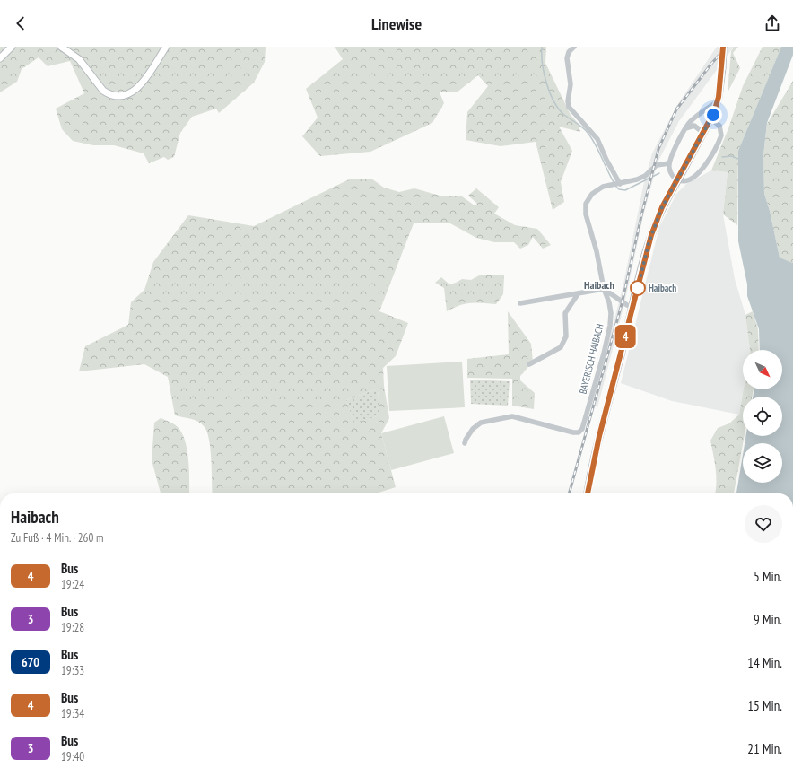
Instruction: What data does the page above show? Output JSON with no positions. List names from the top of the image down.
{
  "streets": {
    "street": ["BAYERISCH HAIBACH"]
  },
  "districts": ["Haibach"],
  "places": ["Haibach"],
  "lines": ["bus line 4"],
  "north": "bottom right",
  "page": {
    "header": "Linewise",
    "on_map": "4",
    "heading": ["Haibach", "Zu Fuß · 4 Min. · 260 m"],
    "list": [
      {
        "mark": "4",
        "name": "Bus",
        "note": "19:24",
        "value": "5 Min."
      },
      {
        "mark": "3",
        "name": "Bus",
        "note": "19:28",
        "value": "9 Min."
      },
      {
        "mark": "670",
        "name": "Bus",
        "note": "19:33",
        "value": "14 Min."
      },
      {
        "mark": "4",
        "name": "Bus",
        "note": "19:34",
        "value": "15 Min."
      },
      {
        "mark": "3",
        "name": "Bus",
        "note": "19:40",
        "value": "21 Min."
      }
    ]
  }
}
